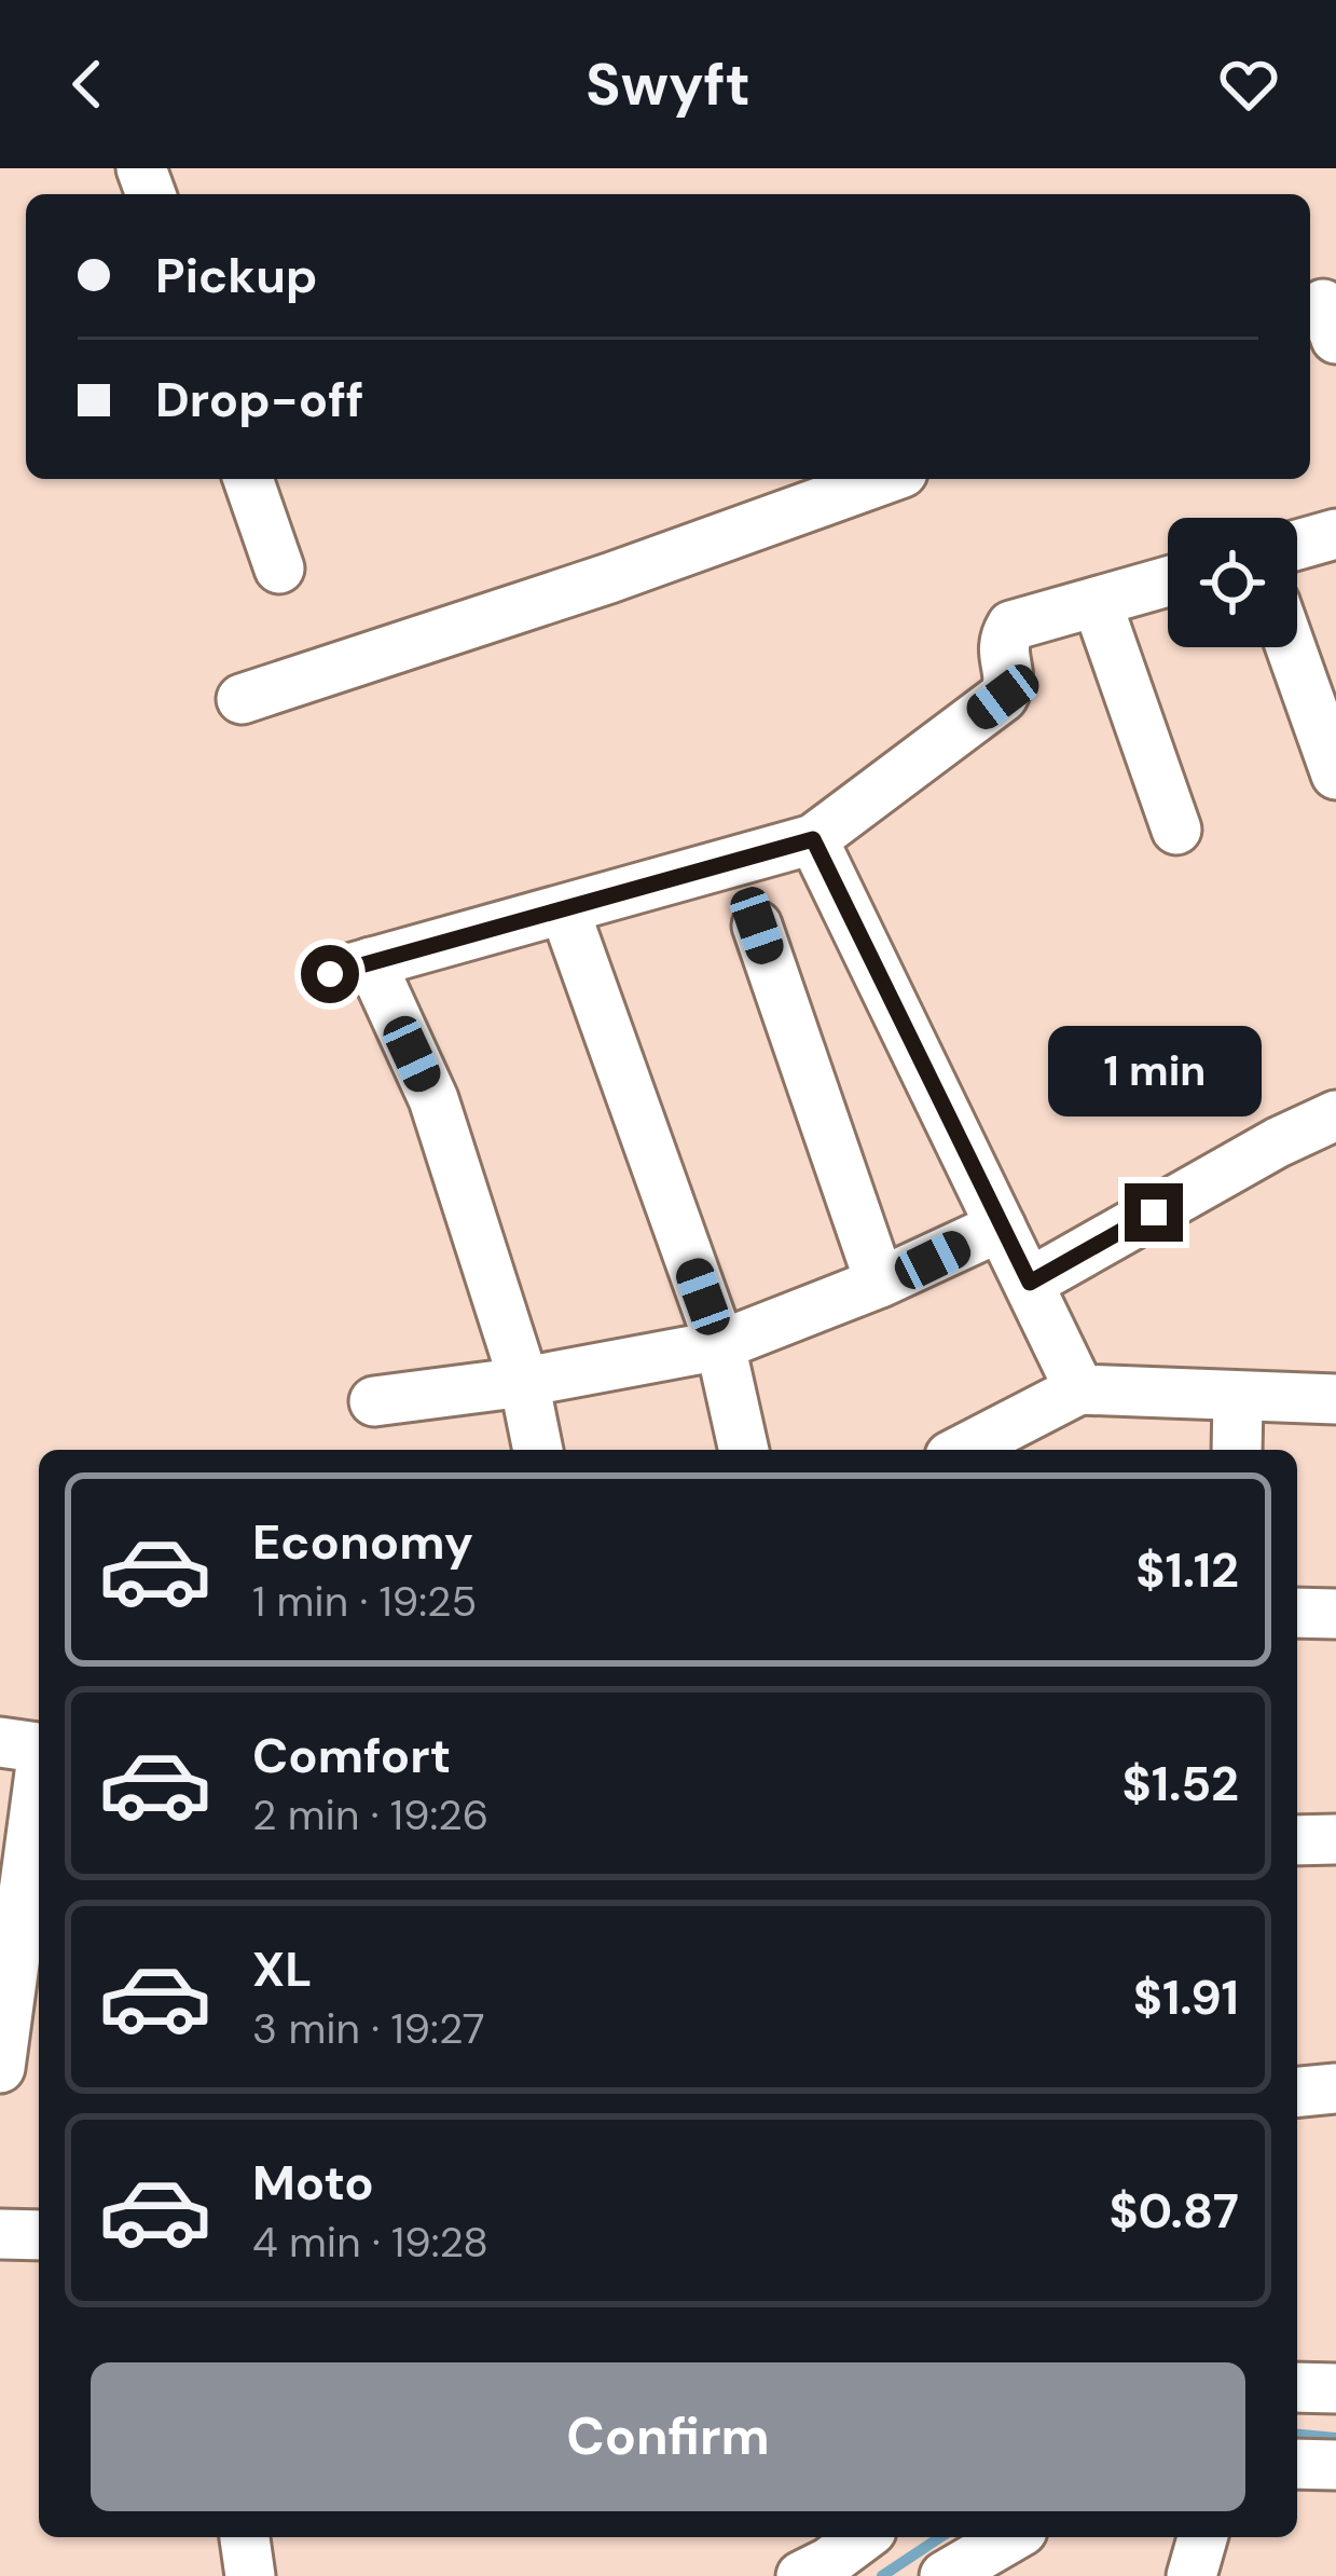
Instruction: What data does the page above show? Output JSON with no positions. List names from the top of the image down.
{
  "page": {
    "header": "Swyft",
    "banner": ["Pickup", "Drop-off"],
    "bubble": "1 min",
    "list": [
      {
        "name": "Economy",
        "note": "1 min · 19:25",
        "value": "$1.12"
      },
      {
        "name": "Comfort",
        "note": "2 min · 19:26",
        "value": "$1.52"
      },
      {
        "name": "XL",
        "note": "3 min · 19:27",
        "value": "$1.91"
      },
      {
        "name": "Moto",
        "note": "4 min · 19:28",
        "value": "$0.87"
      }
    ],
    "buttons": "Confirm"
  }
}
